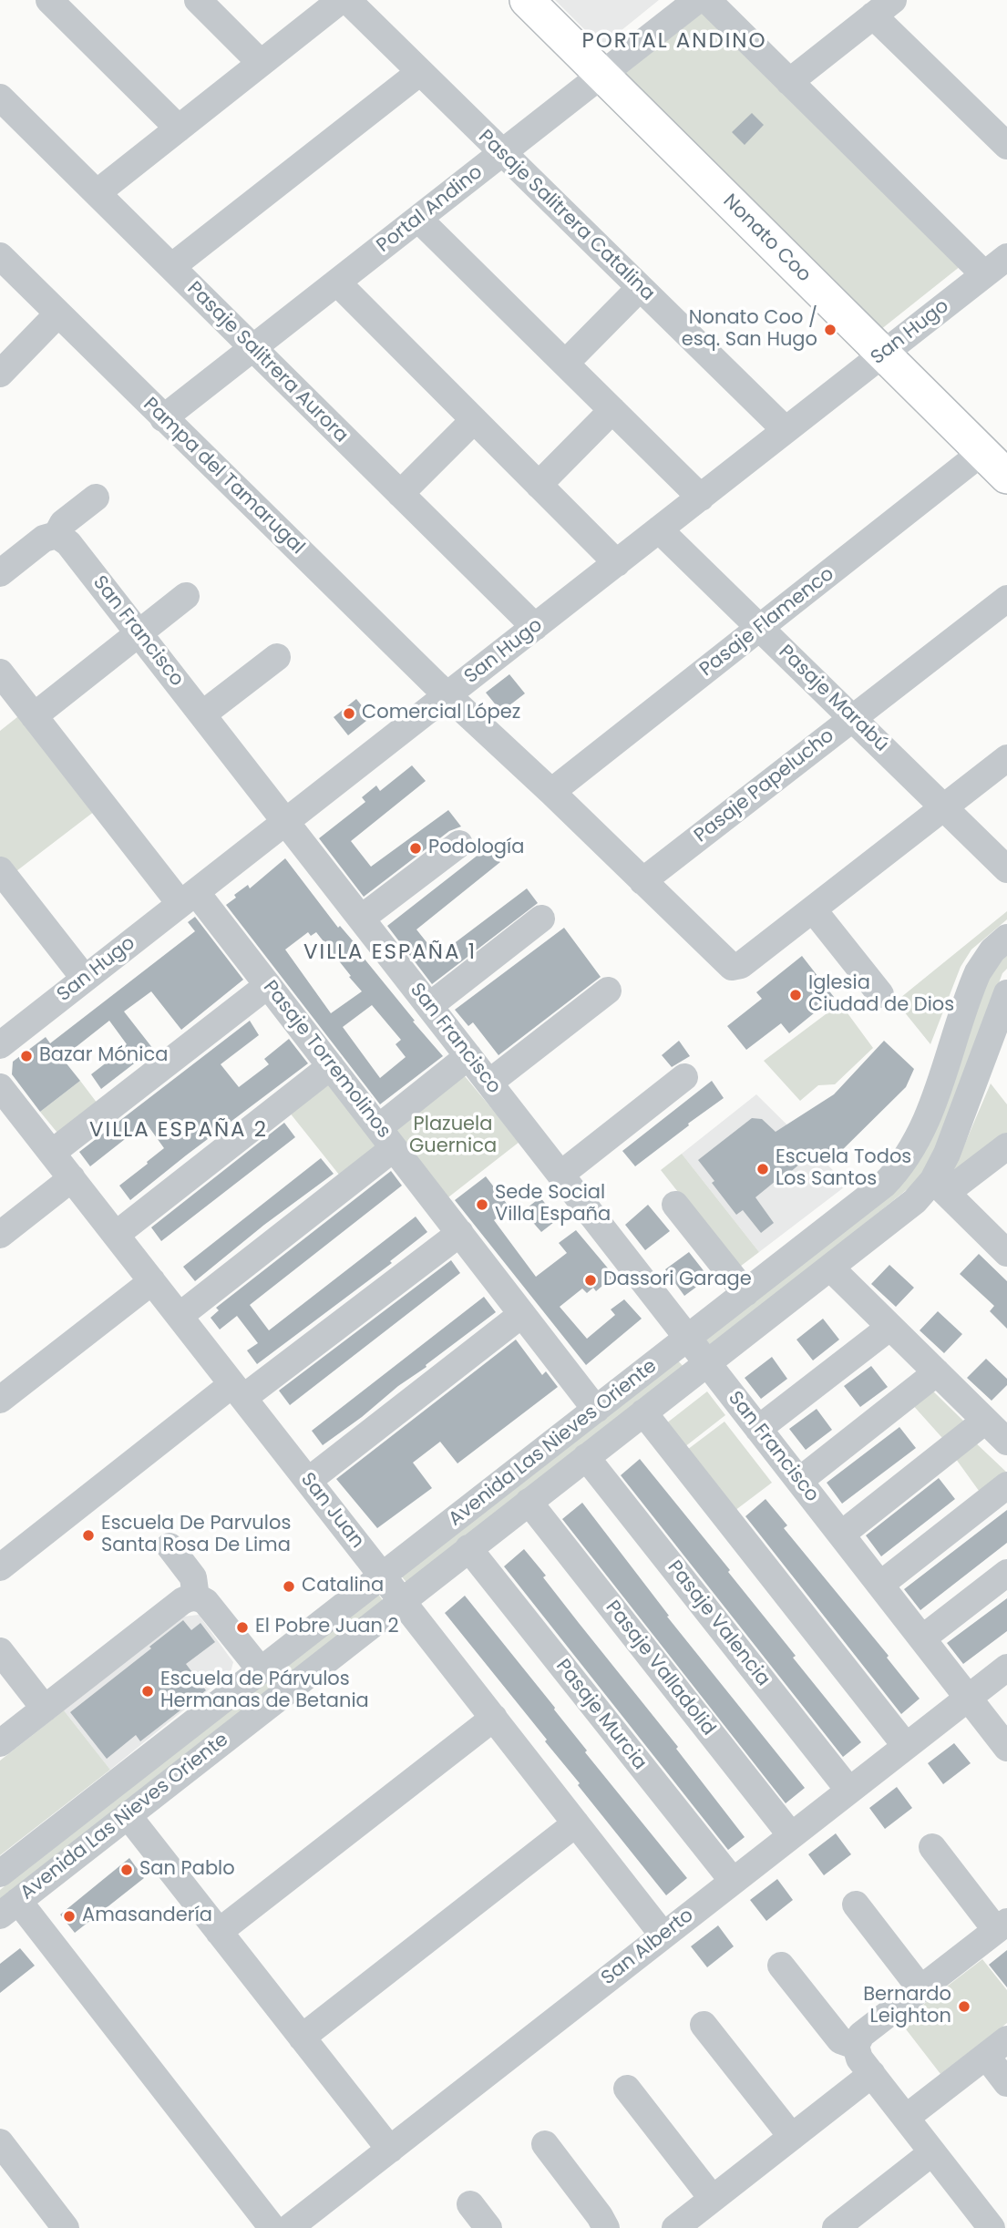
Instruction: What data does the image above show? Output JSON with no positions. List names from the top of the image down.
{
  "streets": {
    "main road": ["Nonato Coo"],
    "street": [
      "Portal Andino",
      "Pasaje Salitrera Catalina",
      "San Hugo",
      "Pasaje Salitrera Aurora",
      "Pampa del Tamarugal",
      "Pasaje Flamenco",
      "San Francisco",
      "Pasaje Marabú",
      "Pasaje Papelucho",
      "Pasaje Torremolinos",
      "Avenida Las Nieves Oriente",
      "San Juan",
      "Pasaje Valencia",
      "Pasaje Valladolid",
      "Pasaje Murcia",
      "San Alberto"
    ]
  },
  "crossings": [
    ["Portal Andino", "Pasaje Salitrera Catalina"],
    ["Portal Andino", "Nonato Coo"],
    ["Portal Andino", "Pasaje Salitrera Aurora"],
    ["Portal Andino", "Pampa del Tamarugal"],
    ["Pasaje Salitrera Catalina", "San Hugo"],
    ["Nonato Coo", "San Hugo"],
    ["Nonato Coo", "Pasaje Flamenco"],
    ["San Hugo", "Pasaje Salitrera Aurora"],
    ["San Hugo", "Pampa del Tamarugal"],
    ["San Hugo", "San Francisco"],
    ["San Hugo", "Pasaje Marabú"],
    ["San Hugo", "Pasaje Torremolinos"],
    ["Pampa del Tamarugal", "Pasaje Flamenco"],
    ["Pampa del Tamarugal", "Pasaje Papelucho"],
    ["Pasaje Flamenco", "Pasaje Marabú"],
    ["San Francisco", "Avenida Las Nieves Oriente"],
    ["San Francisco", "San Alberto"],
    ["Pasaje Marabú", "Pasaje Papelucho"],
    ["Pasaje Torremolinos", "Avenida Las Nieves Oriente"],
    ["Avenida Las Nieves Oriente", "San Juan"],
    ["Avenida Las Nieves Oriente", "Pasaje Valencia"],
    ["Avenida Las Nieves Oriente", "Pasaje Valladolid"],
    ["Avenida Las Nieves Oriente", "Pasaje Murcia"],
    ["San Juan", "San Alberto"],
    ["Pasaje Valencia", "San Alberto"],
    ["Pasaje Valladolid", "San Alberto"],
    ["Pasaje Murcia", "San Alberto"]
  ],
  "districts": ["PORTAL ANDINO", "VILLA ESPAÑA 1", "VILLA ESPAÑA 2"],
  "parks": ["Plazuela Guernica"],
  "places": [
    "Nonato Coo / esq. San Hugo",
    "Comercial López",
    "Podología",
    "Iglesia Ciudad de Dios",
    "Bazar Mónica",
    "Escuela Todos Los Santos",
    "Sede Social Villa España",
    "Dassori Garage",
    "Escuela De Parvulos Santa Rosa De Lima",
    "Catalina",
    "El Pobre Juan 2",
    "Escuela de Párvulos Hermanas de Betania",
    "San Pablo",
    "Amasandería",
    "Bernardo Leighton"
  ]
}
